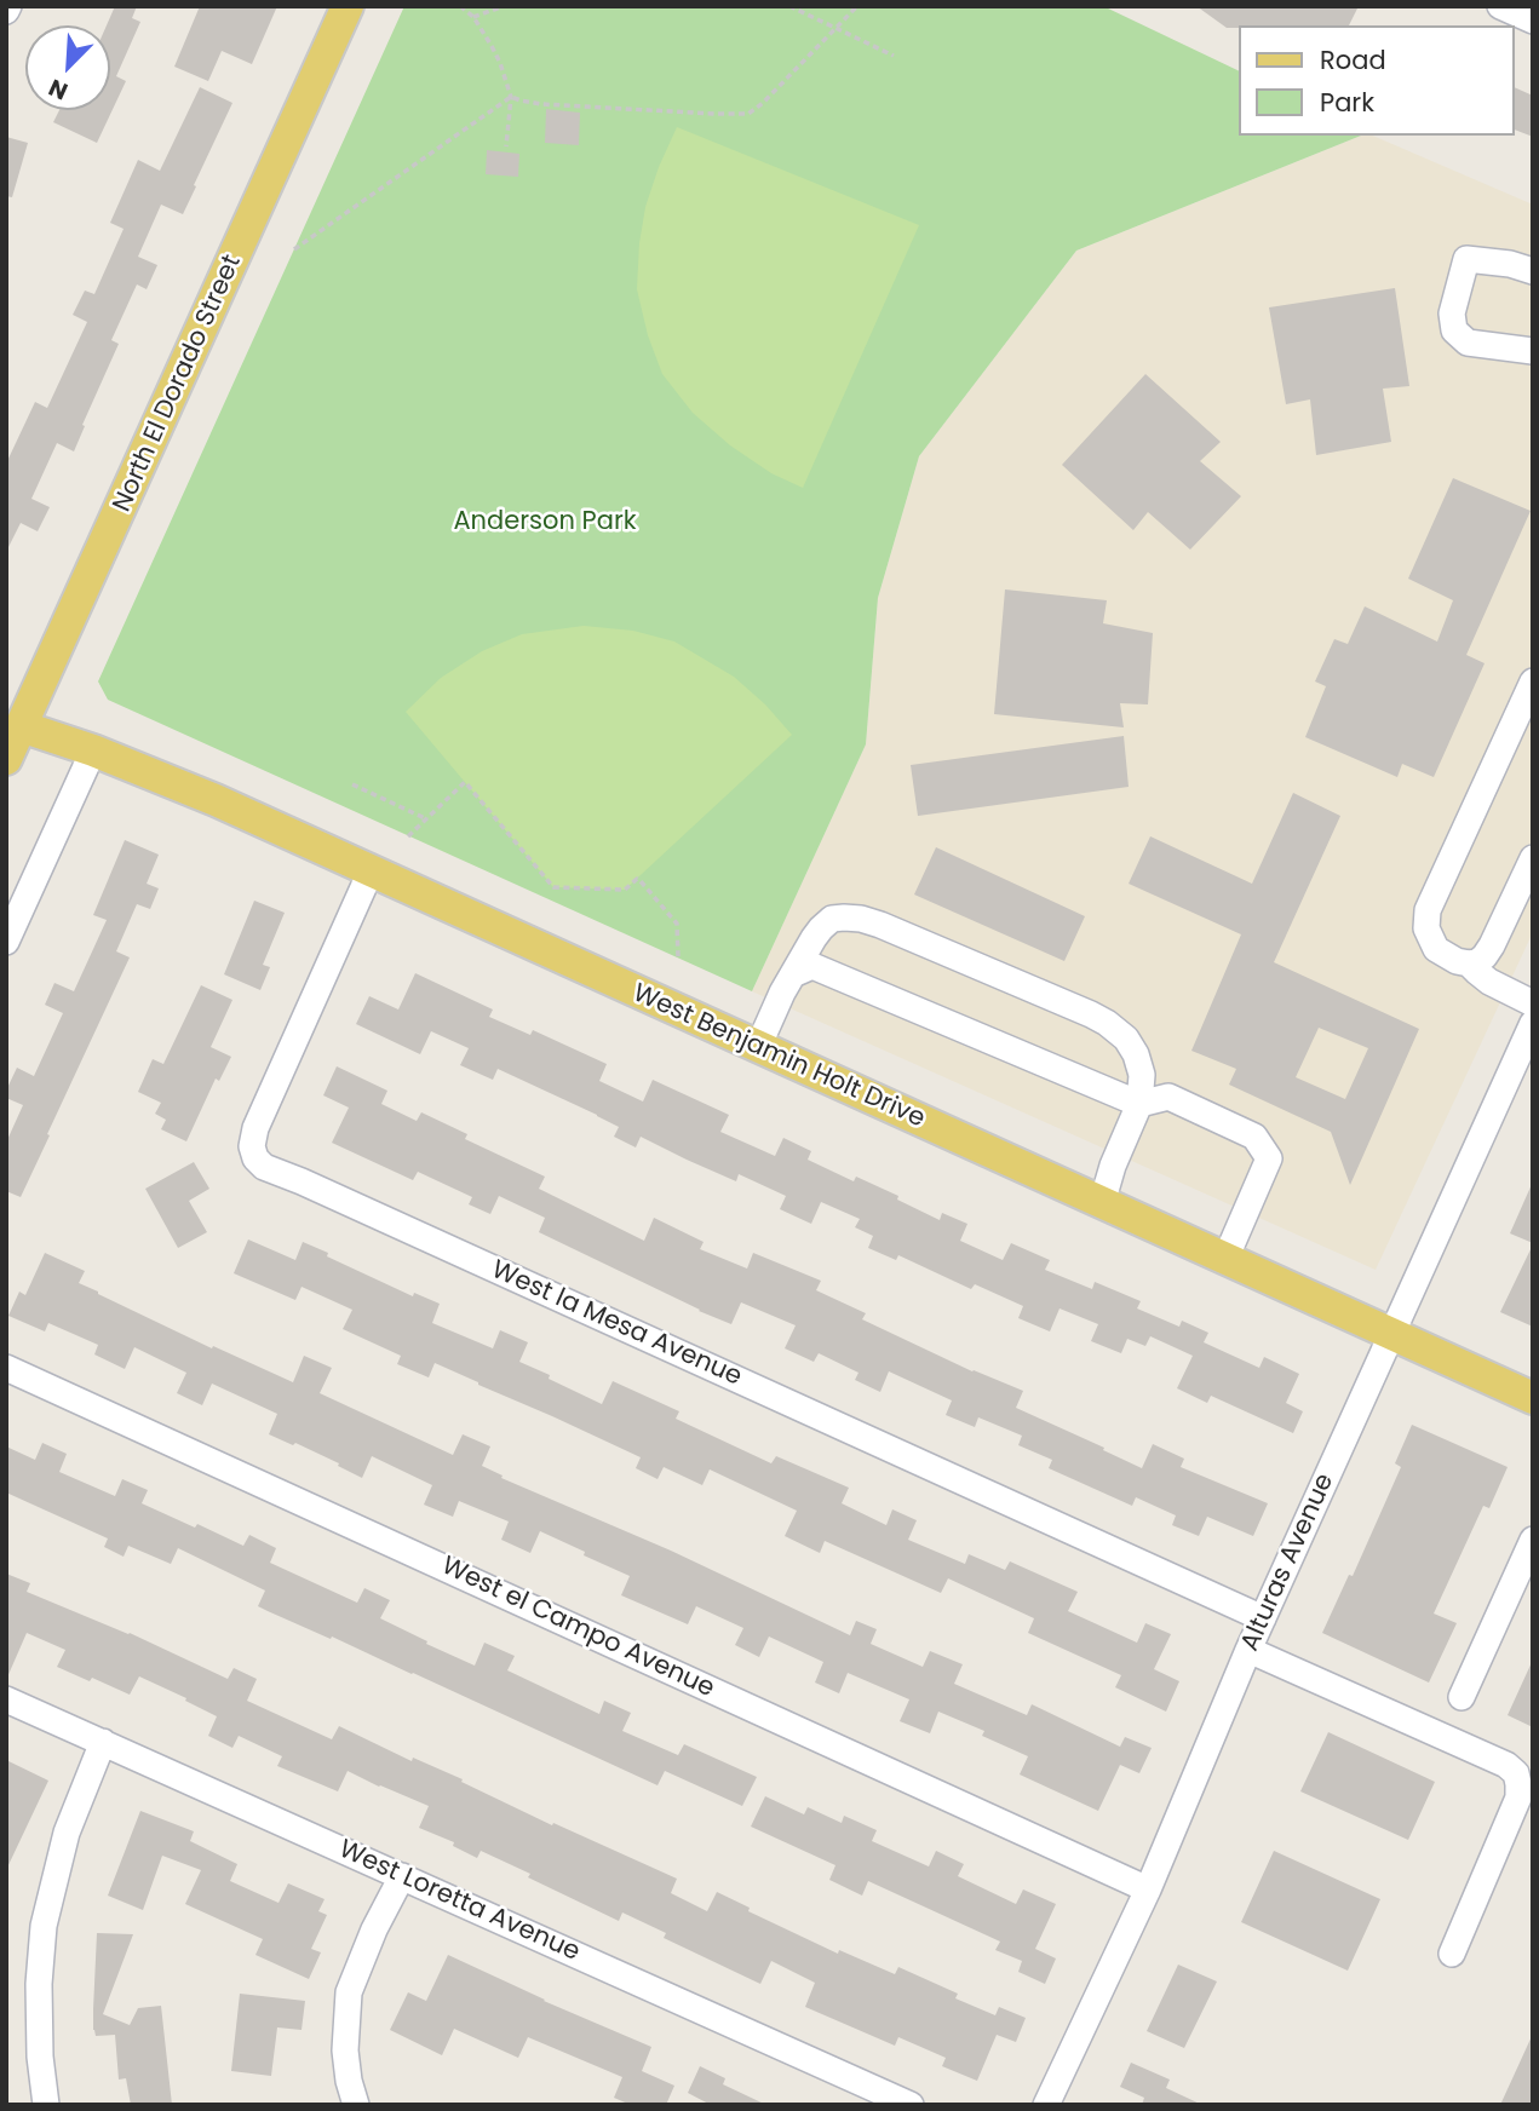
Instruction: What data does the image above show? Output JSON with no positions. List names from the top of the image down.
{
  "streets": {
    "main road": ["North El Dorado Street", "West Benjamin Holt Drive"],
    "street": [
      "West la Mesa Avenue",
      "Alturas Avenue",
      "West el Campo Avenue",
      "West Loretta Avenue"
    ]
  },
  "crossings": [
    ["North El Dorado Street", "West Benjamin Holt Drive"],
    ["West Benjamin Holt Drive", "West la Mesa Avenue"],
    ["West Benjamin Holt Drive", "Alturas Avenue"],
    ["West la Mesa Avenue", "Alturas Avenue"],
    ["Alturas Avenue", "West el Campo Avenue"]
  ],
  "parks": ["Anderson Park"],
  "legend": ["Road", "Park"],
  "north": "bottom left"
}
